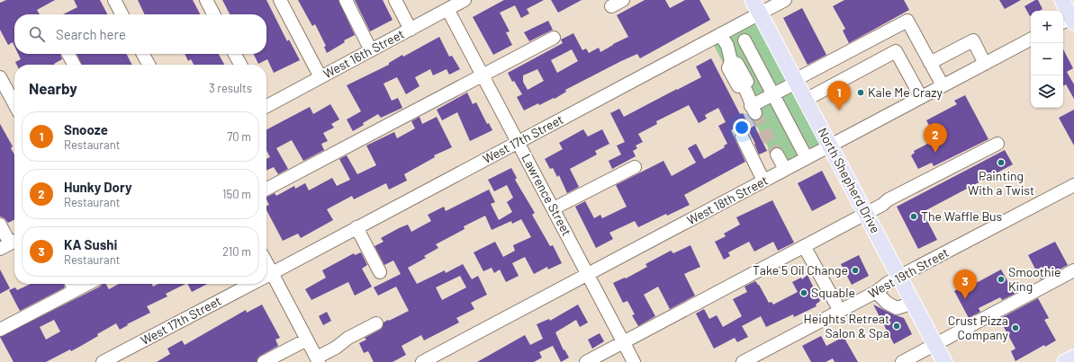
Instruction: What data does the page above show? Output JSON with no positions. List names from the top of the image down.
{
  "streets": {
    "main road": ["North Shepherd Drive"],
    "street": [
      "West 16th Street",
      "West 17th Street",
      "Lawrence Street",
      "West 18th Street",
      "West 19th Street"
    ]
  },
  "crossings": [
    ["West 16th Street", "Lawrence Street"],
    ["West 17th Street", "North Shepherd Drive"],
    ["West 17th Street", "Lawrence Street"],
    ["North Shepherd Drive", "West 18th Street"],
    ["North Shepherd Drive", "West 19th Street"],
    ["Lawrence Street", "West 18th Street"]
  ],
  "places": [
    "Kale Me Crazy",
    "Painting With a Twist",
    "The Waffle Bus",
    "Take 5 Oil Change",
    "Smoothie King",
    "Squable",
    "Heights Retreat Salon & Spa",
    "Crust Pizza Company"
  ],
  "page": {
    "map_buttons": ["+", "−"],
    "search": "Search here",
    "heading": ["Nearby", "3 results"],
    "pins": ["1", "2", "3"],
    "list": [
      {
        "mark": "1",
        "name": "Snooze",
        "note": "Restaurant",
        "value": "70 m"
      },
      {
        "mark": "2",
        "name": "Hunky Dory",
        "note": "Restaurant",
        "value": "150 m"
      },
      {
        "mark": "3",
        "name": "KA Sushi",
        "note": "Restaurant",
        "value": "210 m"
      }
    ]
  }
}
